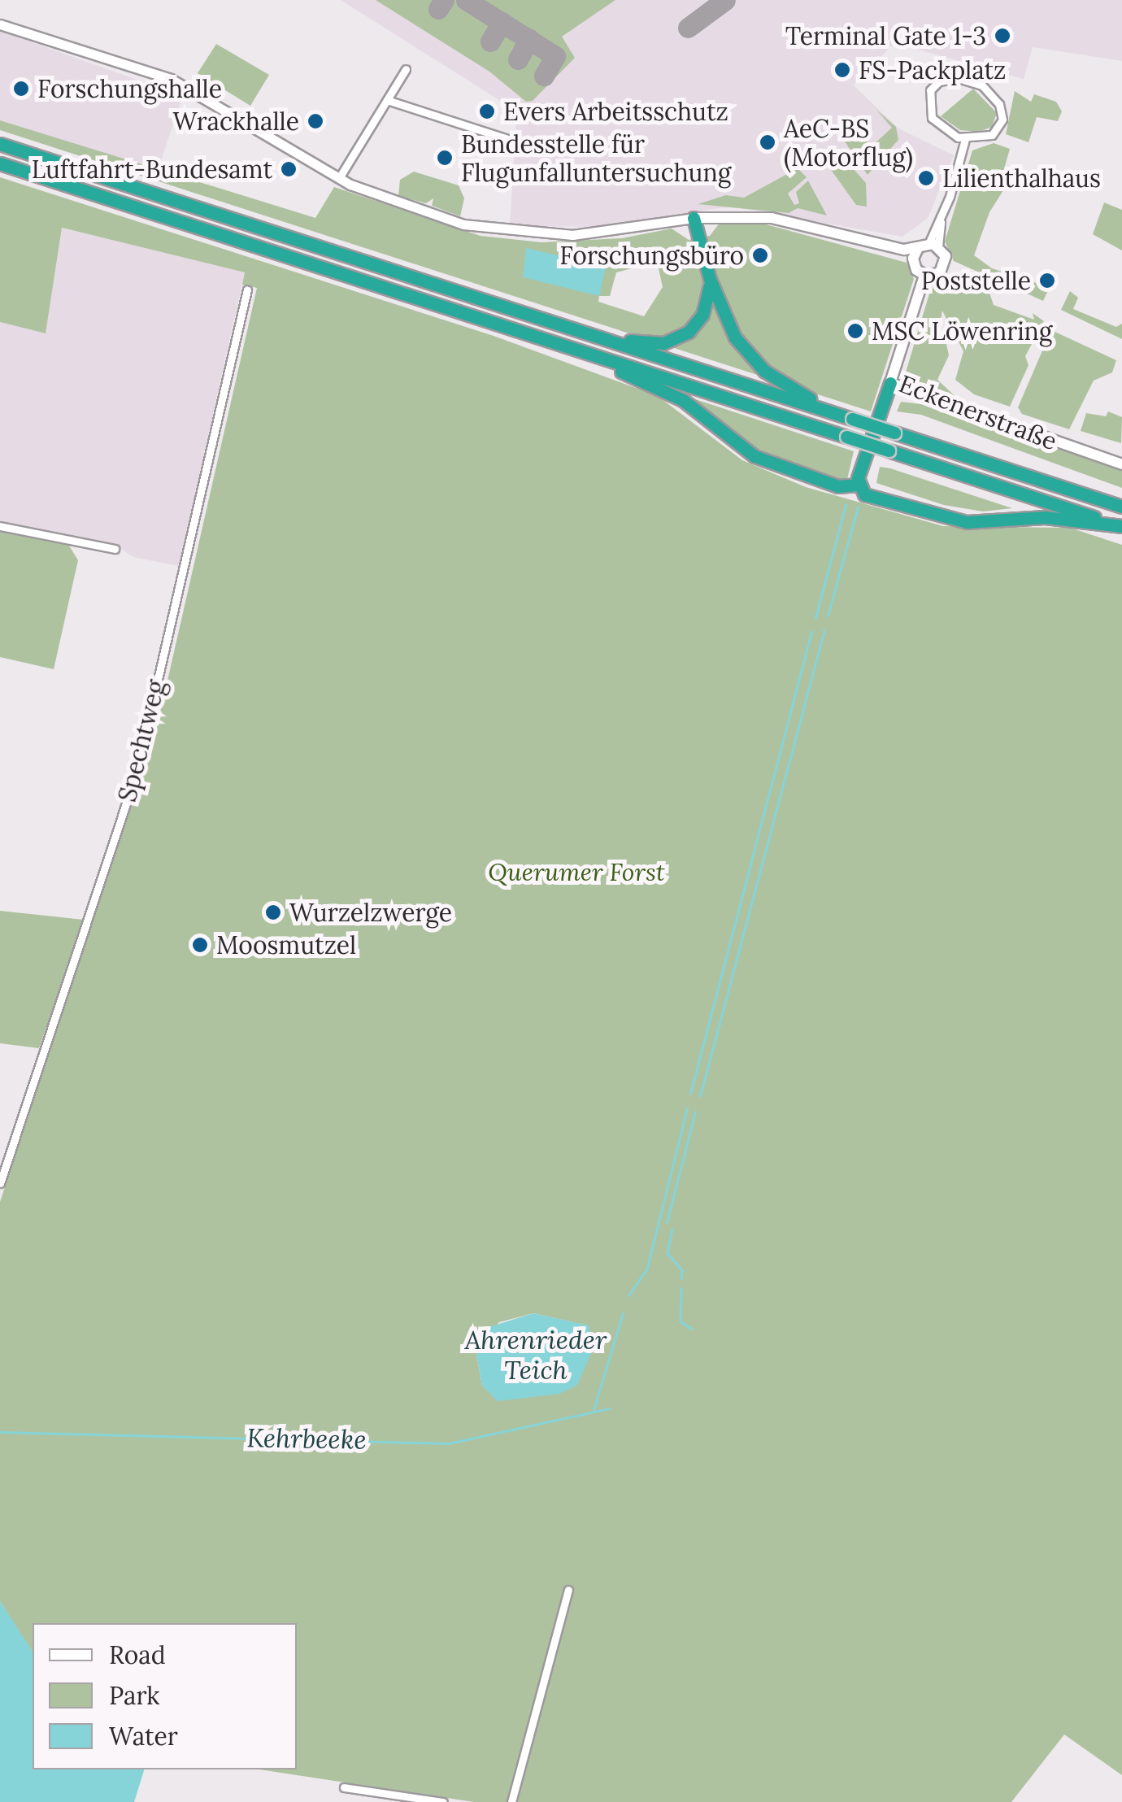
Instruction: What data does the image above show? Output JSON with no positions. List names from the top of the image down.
{
  "streets": {
    "main road": ["Eckenerstraße"],
    "street": ["Spechtweg"]
  },
  "water": ["Ahrenrieder Teich", "Kehrbeeke"],
  "parks": ["Querumer Forst"],
  "places": [
    "Terminal Gate 1-3",
    "FS-Packplatz",
    "Forschungshalle",
    "Evers Arbeitsschutz",
    "Wrackhalle",
    "AeC-BS (Motorflug)",
    "Bundesstelle für Flugunfalluntersuchung",
    "Luftfahrt-Bundesamt",
    "Lilienthalhaus",
    "Forschungsbüro",
    "Poststelle",
    "MSC Löwenring",
    "Wurzelzwerge",
    "Moosmutzel"
  ],
  "legend": ["Road", "Park", "Water"]
}
